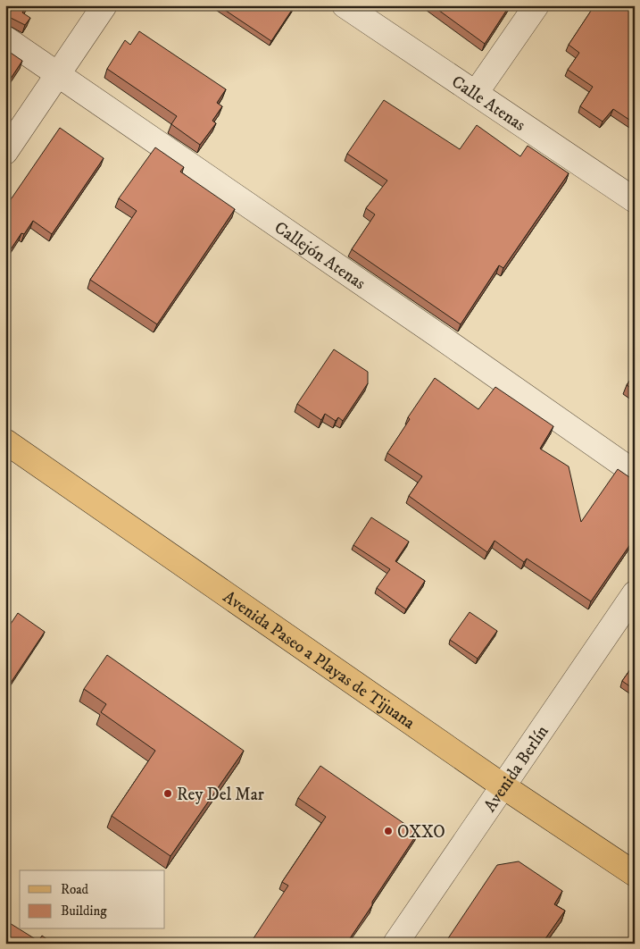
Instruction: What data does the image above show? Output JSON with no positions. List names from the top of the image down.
{
  "streets": {
    "main road": ["Avenida Paseo a Playas de Tijuana"],
    "street": ["Calle Atenas", "Callejón Atenas", "Avenida Berlín"]
  },
  "crossings": [
    ["Avenida Paseo a Playas de Tijuana", "Avenida Berlín"]
  ],
  "places": ["Rey Del Mar", "OXXO"],
  "legend": ["Road", "Building"]
}
